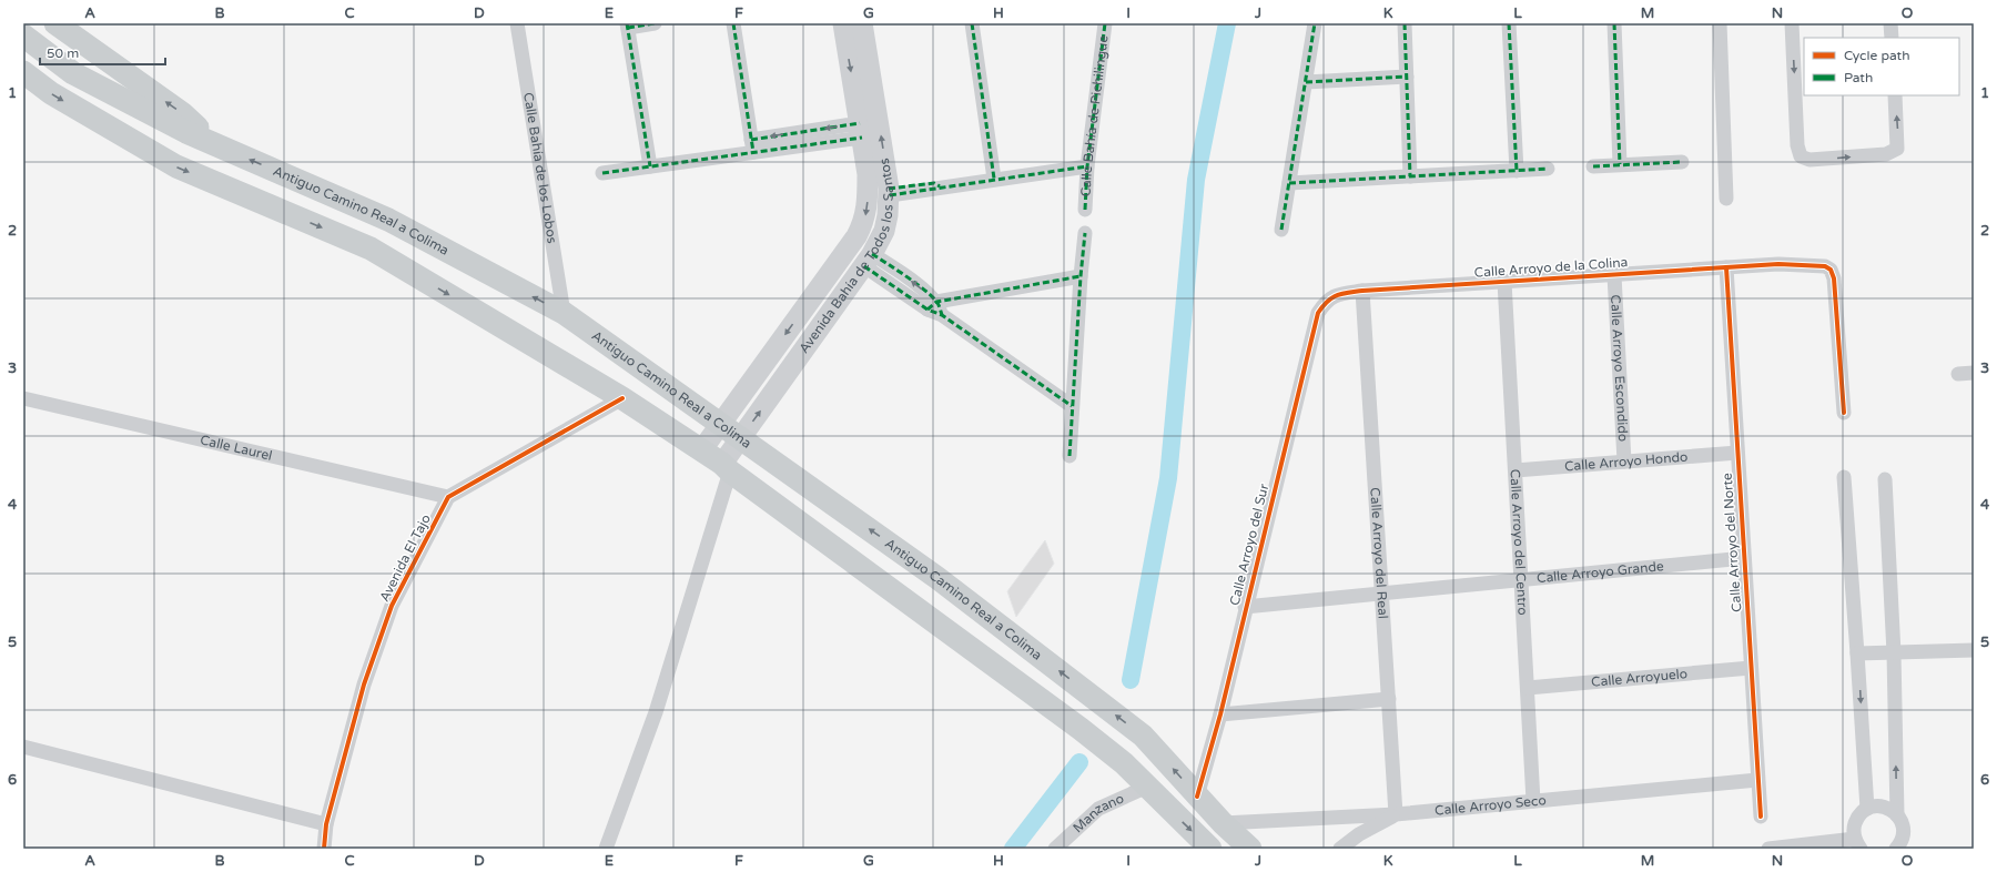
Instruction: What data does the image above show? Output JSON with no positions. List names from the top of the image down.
{
  "streets": {
    "main road": ["Antiguo Camino Real a Colima"],
    "street": [
      "Calle Bahía de Pichilingue",
      "Calle Bahía de los Lobos",
      "Avenida Bahía de Todos los Santos",
      "Calle Arroyo de la Colina",
      "Calle Arroyo Escondido",
      "Calle Laurel",
      "Calle Arroyo Hondo",
      "Calle Arroyo del Centro",
      "Calle Arroyo del Norte",
      "Calle Arroyo del Sur",
      "Calle Arroyo del Real",
      "Avenida El Tajo",
      "Calle Arroyo Grande",
      "Calle Arroyuelo",
      "Calle Arroyo Seco",
      "Manzano"
    ]
  },
  "crossings": [
    ["Calle Bahía de los Lobos", "Antiguo Camino Real a Colima"],
    ["Antiguo Camino Real a Colima", "Avenida Bahía de Todos los Santos"],
    ["Antiguo Camino Real a Colima", "Calle Arroyo del Sur"],
    ["Antiguo Camino Real a Colima", "Calle Arroyo Seco"],
    ["Calle Arroyo de la Colina", "Calle Arroyo Escondido"],
    ["Calle Arroyo de la Colina", "Calle Arroyo del Centro"],
    ["Calle Arroyo de la Colina", "Calle Arroyo del Norte"],
    ["Calle Arroyo de la Colina", "Calle Arroyo del Sur"],
    ["Calle Arroyo de la Colina", "Calle Arroyo del Real"],
    ["Calle Arroyo Escondido", "Calle Arroyo Hondo"],
    ["Calle Laurel", "Avenida El Tajo"],
    ["Calle Arroyo Hondo", "Calle Arroyo del Centro"],
    ["Calle Arroyo Hondo", "Calle Arroyo del Norte"],
    ["Calle Arroyo del Centro", "Calle Arroyo Grande"],
    ["Calle Arroyo del Centro", "Calle Arroyuelo"],
    ["Calle Arroyo del Centro", "Calle Arroyo Seco"],
    ["Calle Arroyo del Norte", "Calle Arroyo Grande"],
    ["Calle Arroyo del Norte", "Calle Arroyuelo"],
    ["Calle Arroyo del Norte", "Calle Arroyo Seco"],
    ["Calle Arroyo del Sur", "Calle Arroyo Grande"],
    ["Calle Arroyo del Real", "Calle Arroyo Grande"],
    ["Calle Arroyo del Real", "Calle Arroyo Seco"]
  ],
  "legend": ["Cycle path", "Path"],
  "scale_bar": "50 m",
  "grid": {
    "columns": [
      "A",
      "B",
      "C",
      "D",
      "E",
      "F",
      "G",
      "H",
      "I",
      "J",
      "K",
      "L",
      "M",
      "N",
      "O"
    ],
    "rows": [
      "1",
      "2",
      "3",
      "4",
      "5",
      "6"
    ]
  }
}
